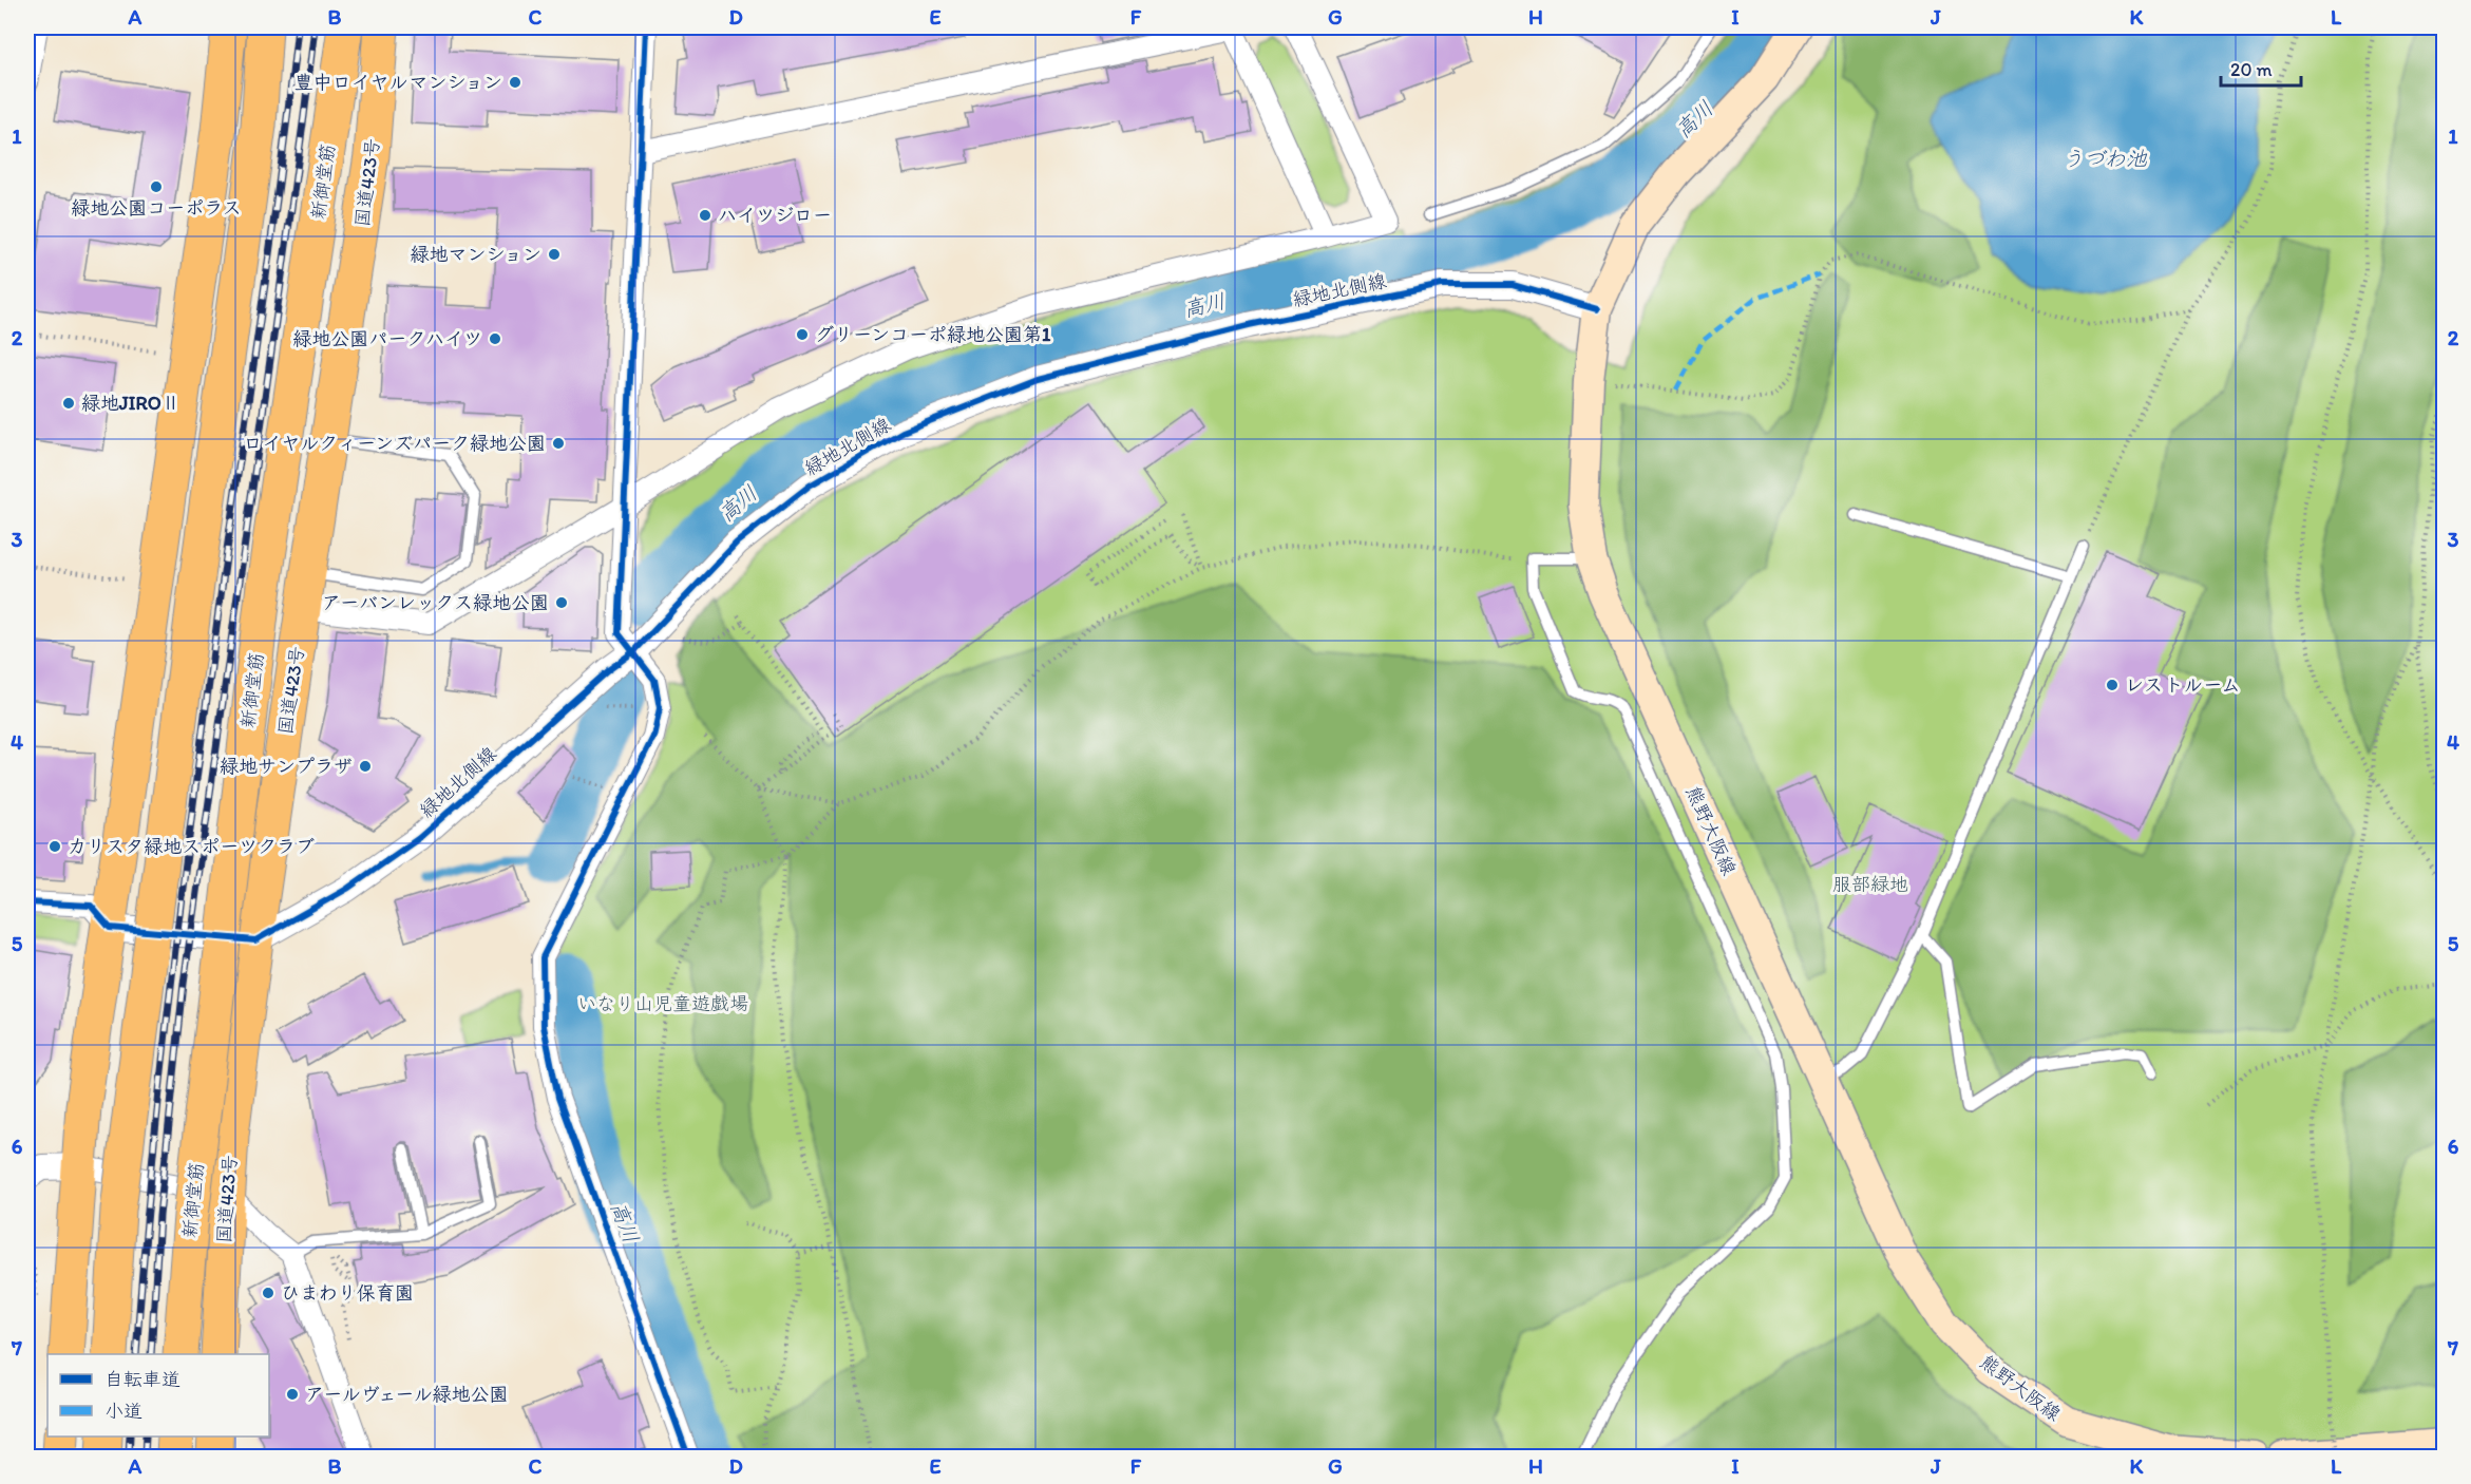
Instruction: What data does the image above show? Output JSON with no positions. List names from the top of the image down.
{
  "streets": {
    "highway": ["新御堂筋", "国道423号"],
    "main road": ["熊野大阪線"],
    "street": ["緑地北側線"]
  },
  "crossings": [
    ["国道423号", "緑地北側線"],
    ["緑地北側線", "熊野大阪線"]
  ],
  "water": ["高川", "うづわ池"],
  "parks": ["服部緑地", "いなり山児童遊戯場"],
  "places": [
    "豊中ロイヤルマンション",
    "緑地公園コーポラス",
    "ハイツジロー",
    "緑地マンション",
    "グリーンコーポ緑地公園第1",
    "緑地公園パークハイツ",
    "緑地JIROⅡ",
    "ロイヤルクィーンズパーク緑地公園",
    "アーバンレックス緑地公園",
    "レストルーム",
    "緑地サンプラザ",
    "カリスタ緑地スポーツクラブ",
    "ひまわり保育園",
    "アールヴェール緑地公園"
  ],
  "legend": ["自転車道", "小道"],
  "scale_bar": "20 m",
  "grid": {
    "columns": [
      "A",
      "B",
      "C",
      "D",
      "E",
      "F",
      "G",
      "H",
      "I",
      "J",
      "K",
      "L"
    ],
    "rows": [
      "1",
      "2",
      "3",
      "4",
      "5",
      "6",
      "7"
    ]
  }
}
